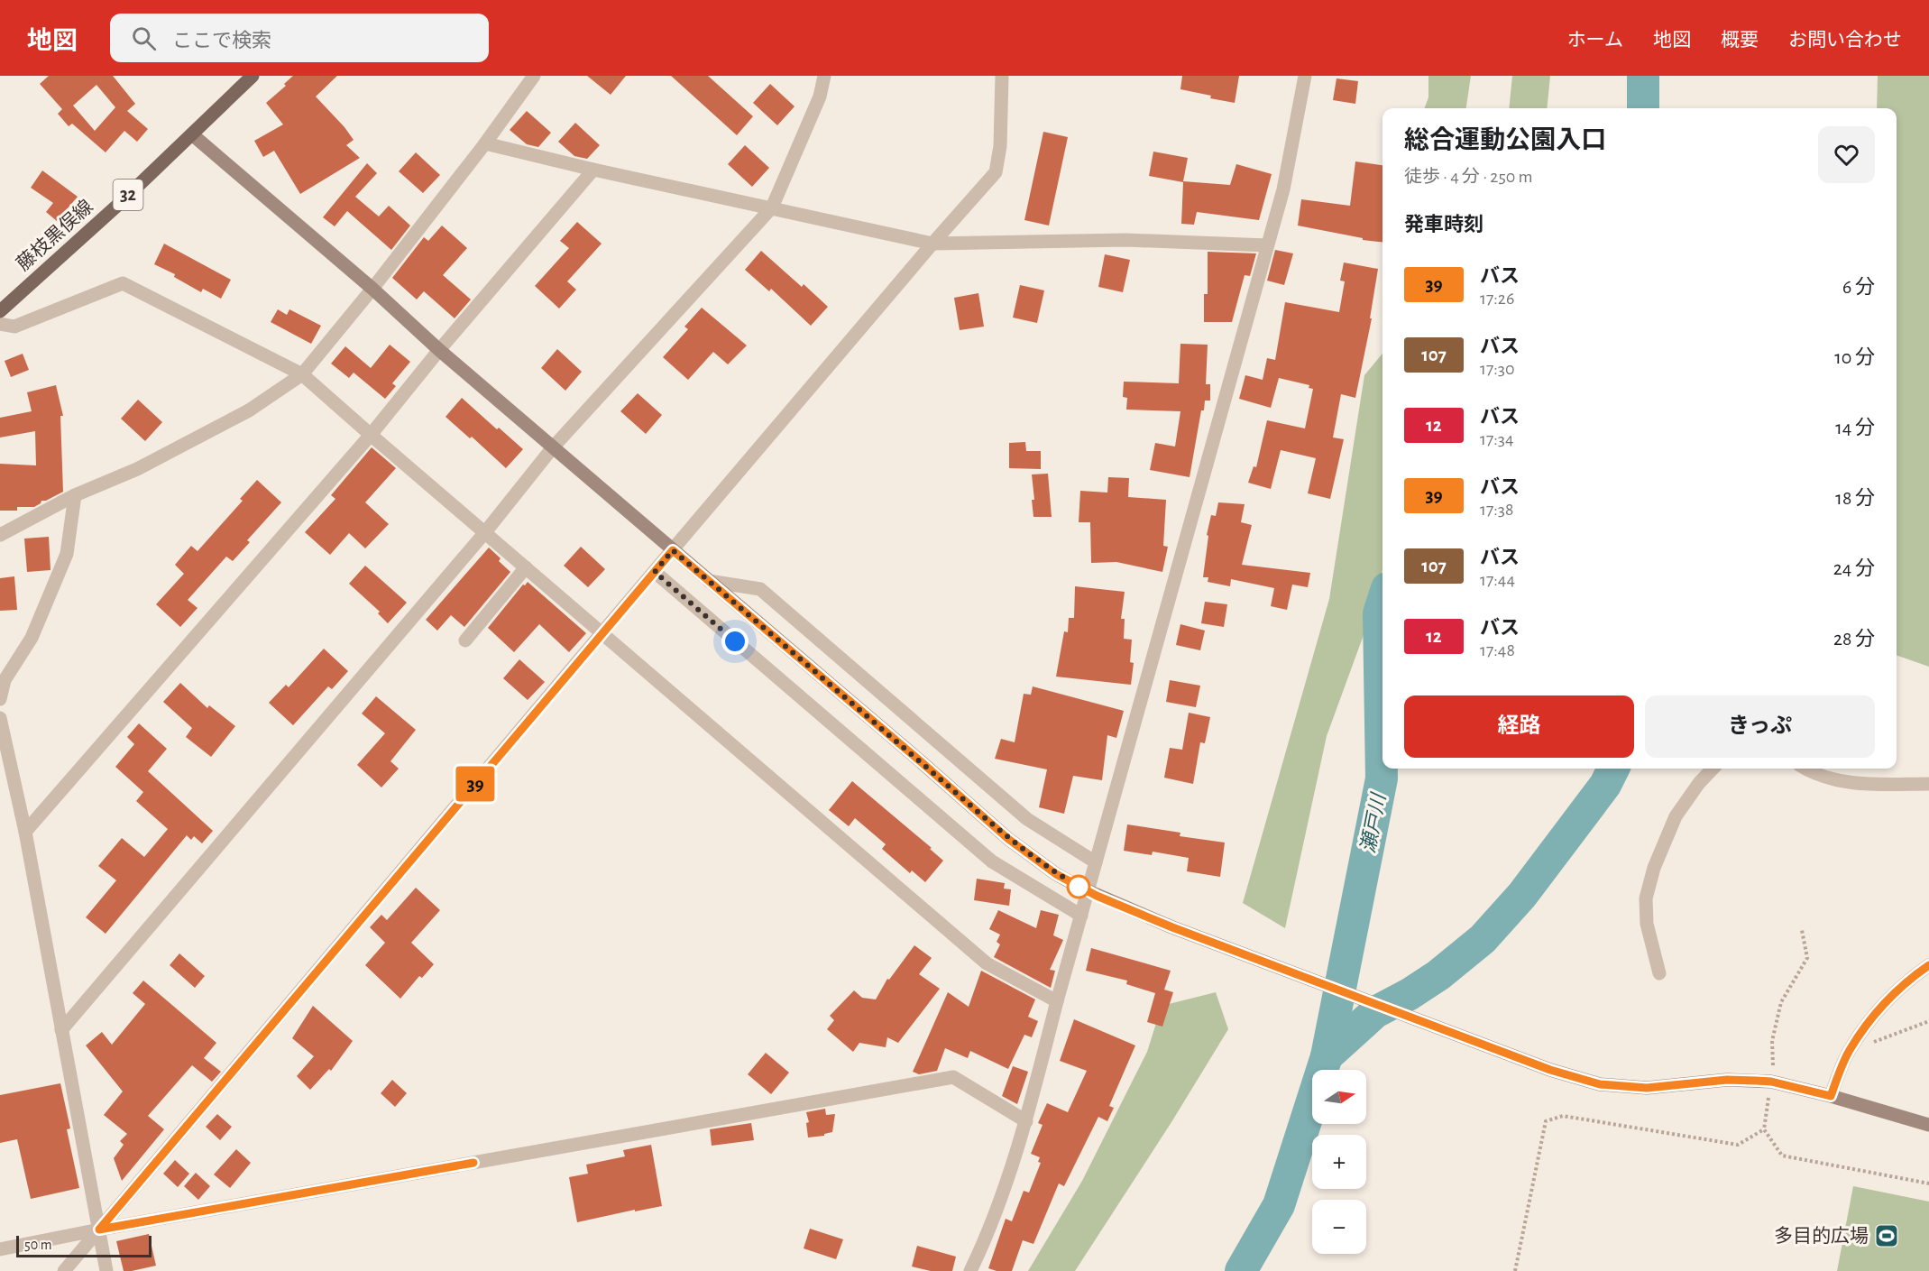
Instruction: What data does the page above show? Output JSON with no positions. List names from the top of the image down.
{
  "streets": {
    "main road": ["32", "藤枝黒俣線"]
  },
  "water": ["瀬戸川"],
  "places": {
    "sports": ["多目的広場"]
  },
  "lines": ["bus line 39"],
  "scale_bar": "50 m",
  "north": "right",
  "page": {
    "header": "地図",
    "search": "ここで検索",
    "nav": [
      "ホーム",
      "地図",
      "概要",
      "お問い合わせ"
    ],
    "on_map": "39",
    "heading": [
      ["総合運動公園入口", "徒歩 · 4 分 · 250 m"],
      "発車時刻"
    ],
    "list": [
      {
        "mark": "39",
        "name": "バス",
        "note": "17:26",
        "value": "6 分"
      },
      {
        "mark": "107",
        "name": "バス",
        "note": "17:30",
        "value": "10 分"
      },
      {
        "mark": "12",
        "name": "バス",
        "note": "17:34",
        "value": "14 分"
      },
      {
        "mark": "39",
        "name": "バス",
        "note": "17:38",
        "value": "18 分"
      },
      {
        "mark": "107",
        "name": "バス",
        "note": "17:44",
        "value": "24 分"
      },
      {
        "mark": "12",
        "name": "バス",
        "note": "17:48",
        "value": "28 分"
      }
    ],
    "buttons": ["経路", "きっぷ"],
    "map_buttons": ["+", "−"],
    "scale": "50 m"
  }
}
